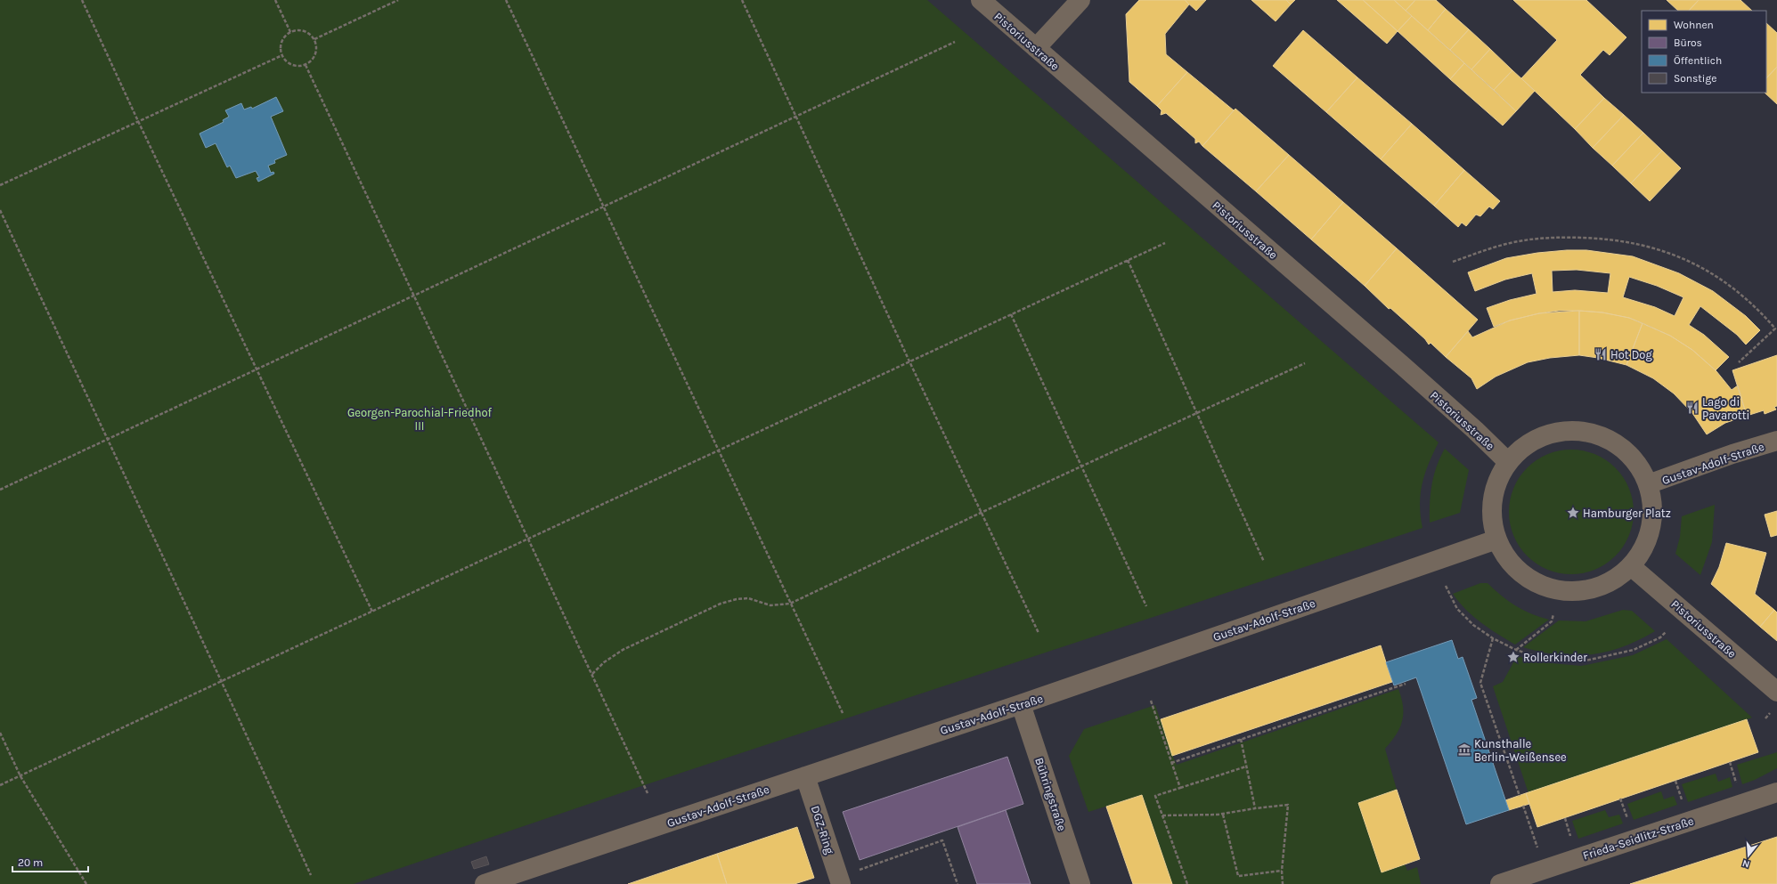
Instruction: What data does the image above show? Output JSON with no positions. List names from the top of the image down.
{
  "streets": {
    "street": [
      "Pistoriusstraße",
      "Gustav-Adolf-Straße",
      "Bühringstraße",
      "DGZ-Ring",
      "Frieda-Seidlitz-Straße"
    ]
  },
  "crossings": [
    ["Gustav-Adolf-Straße", "Bühringstraße"],
    ["Gustav-Adolf-Straße", "DGZ-Ring"]
  ],
  "parks": ["Georgen-Parochial-Friedhof III"],
  "places": {
    "restaurant": ["Hot Dog", "Lago di Pavarotti"],
    "place": ["Hamburger Platz", "Rollerkinder"],
    "museum": ["Kunsthalle Berlin-Weißensee"]
  },
  "legend": [
    "Wohnen",
    "Büros",
    "Öffentlich",
    "Sonstige"
  ],
  "scale_bar": "20 m",
  "north": "bottom"
}
